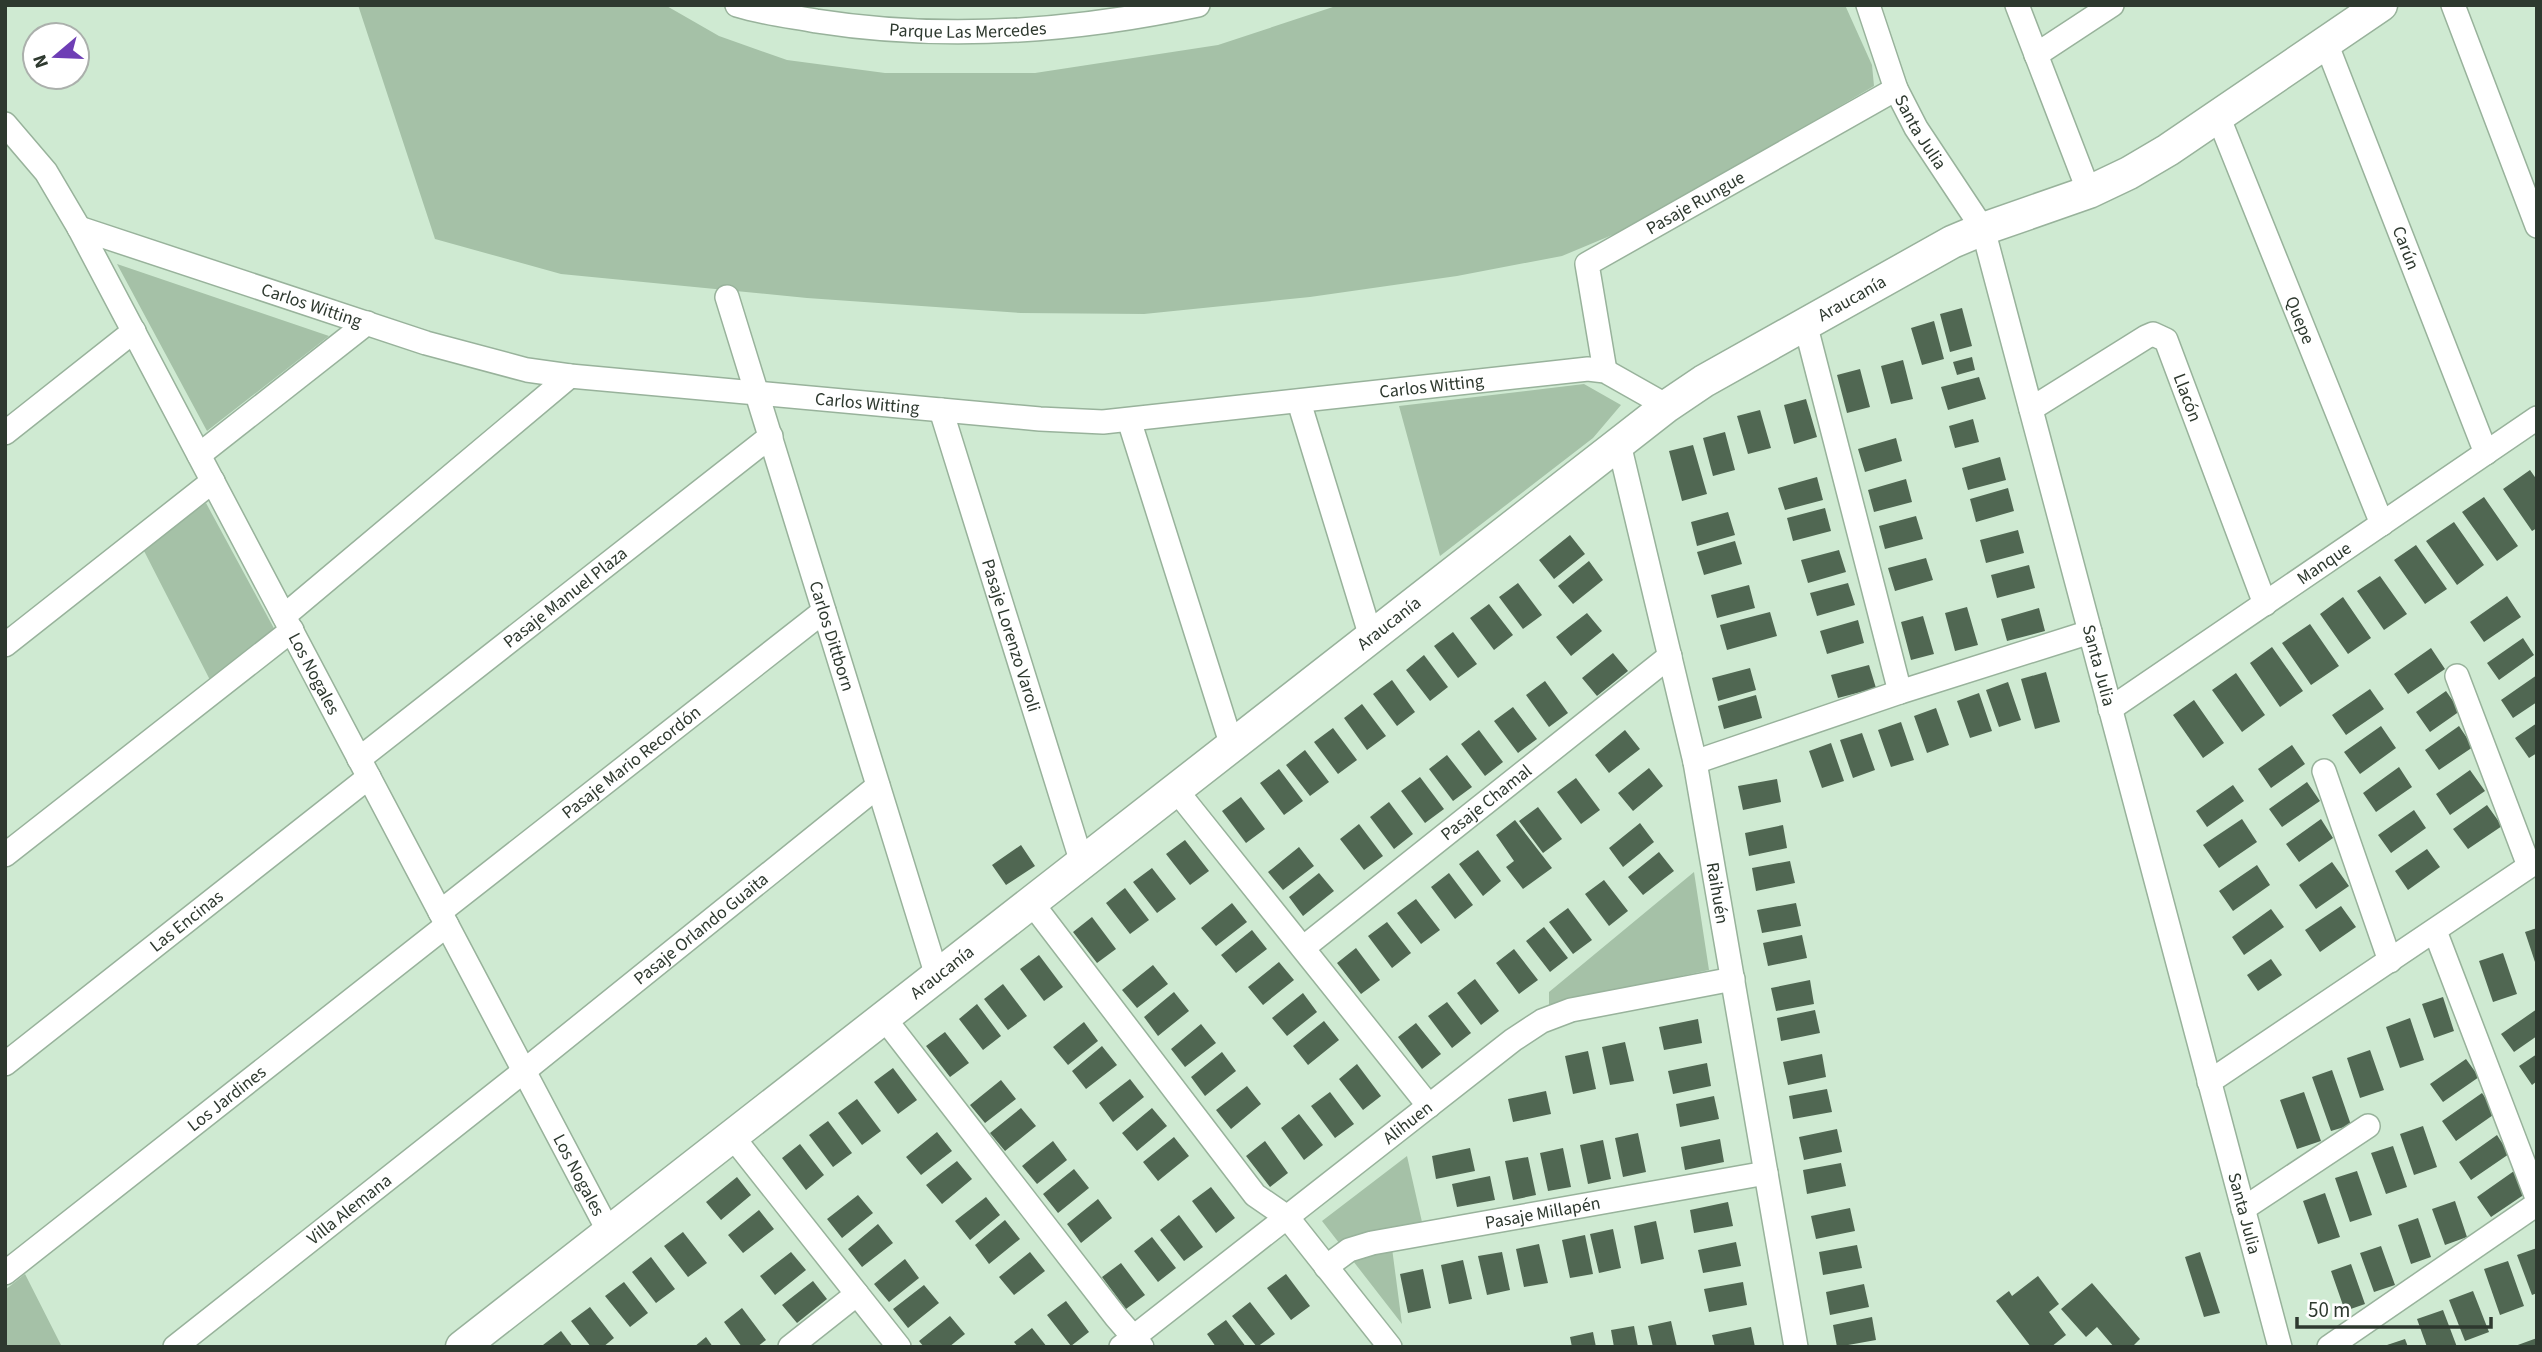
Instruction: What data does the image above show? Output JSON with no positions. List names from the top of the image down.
{
  "streets": {
    "street": [
      "Parque Las Mercedes",
      "Santa Julia",
      "Pasaje Rungue",
      "Carún",
      "Araucanía",
      "Carlos Witting",
      "Quepe",
      "Llacón",
      "Manque",
      "Pasaje Manuel Plaza",
      "Carlos Dittborn",
      "Pasaje Lorenzo Varoli",
      "Los Nogales",
      "Pasaje Mario Recordón",
      "Pasaje Chamal",
      "Raihuén",
      "Las Encinas",
      "Pasaje Orlando Guaita",
      "Los Jardines",
      "Alihuen",
      "Villa Alemana",
      "Pasaje Millapén"
    ]
  },
  "crossings": [
    ["Santa Julia", "Pasaje Rungue"],
    ["Santa Julia", "Araucanía"],
    ["Santa Julia", "Llacón"],
    ["Santa Julia", "Manque"],
    ["Pasaje Rungue", "Carlos Witting"],
    ["Carún", "Araucanía"],
    ["Carún", "Manque"],
    ["Araucanía", "Carlos Witting"],
    ["Araucanía", "Quepe"],
    ["Araucanía", "Carlos Dittborn"],
    ["Araucanía", "Pasaje Lorenzo Varoli"],
    ["Araucanía", "Los Nogales"],
    ["Araucanía", "Raihuén"],
    ["Carlos Witting", "Carlos Dittborn"],
    ["Carlos Witting", "Pasaje Lorenzo Varoli"],
    ["Carlos Witting", "Los Nogales"],
    ["Quepe", "Manque"],
    ["Llacón", "Manque"],
    ["Pasaje Manuel Plaza", "Carlos Dittborn"],
    ["Pasaje Manuel Plaza", "Los Nogales"],
    ["Pasaje Manuel Plaza", "Las Encinas"],
    ["Carlos Dittborn", "Pasaje Mario Recordón"],
    ["Carlos Dittborn", "Pasaje Orlando Guaita"],
    ["Los Nogales", "Pasaje Mario Recordón"],
    ["Los Nogales", "Las Encinas"],
    ["Los Nogales", "Pasaje Orlando Guaita"],
    ["Los Nogales", "Los Jardines"],
    ["Los Nogales", "Villa Alemana"],
    ["Pasaje Mario Recordón", "Los Jardines"],
    ["Pasaje Chamal", "Raihuén"],
    ["Raihuén", "Alihuen"],
    ["Raihuén", "Pasaje Millapén"],
    ["Pasaje Orlando Guaita", "Villa Alemana"]
  ],
  "scale_bar": "50 m",
  "north": "left"
}
